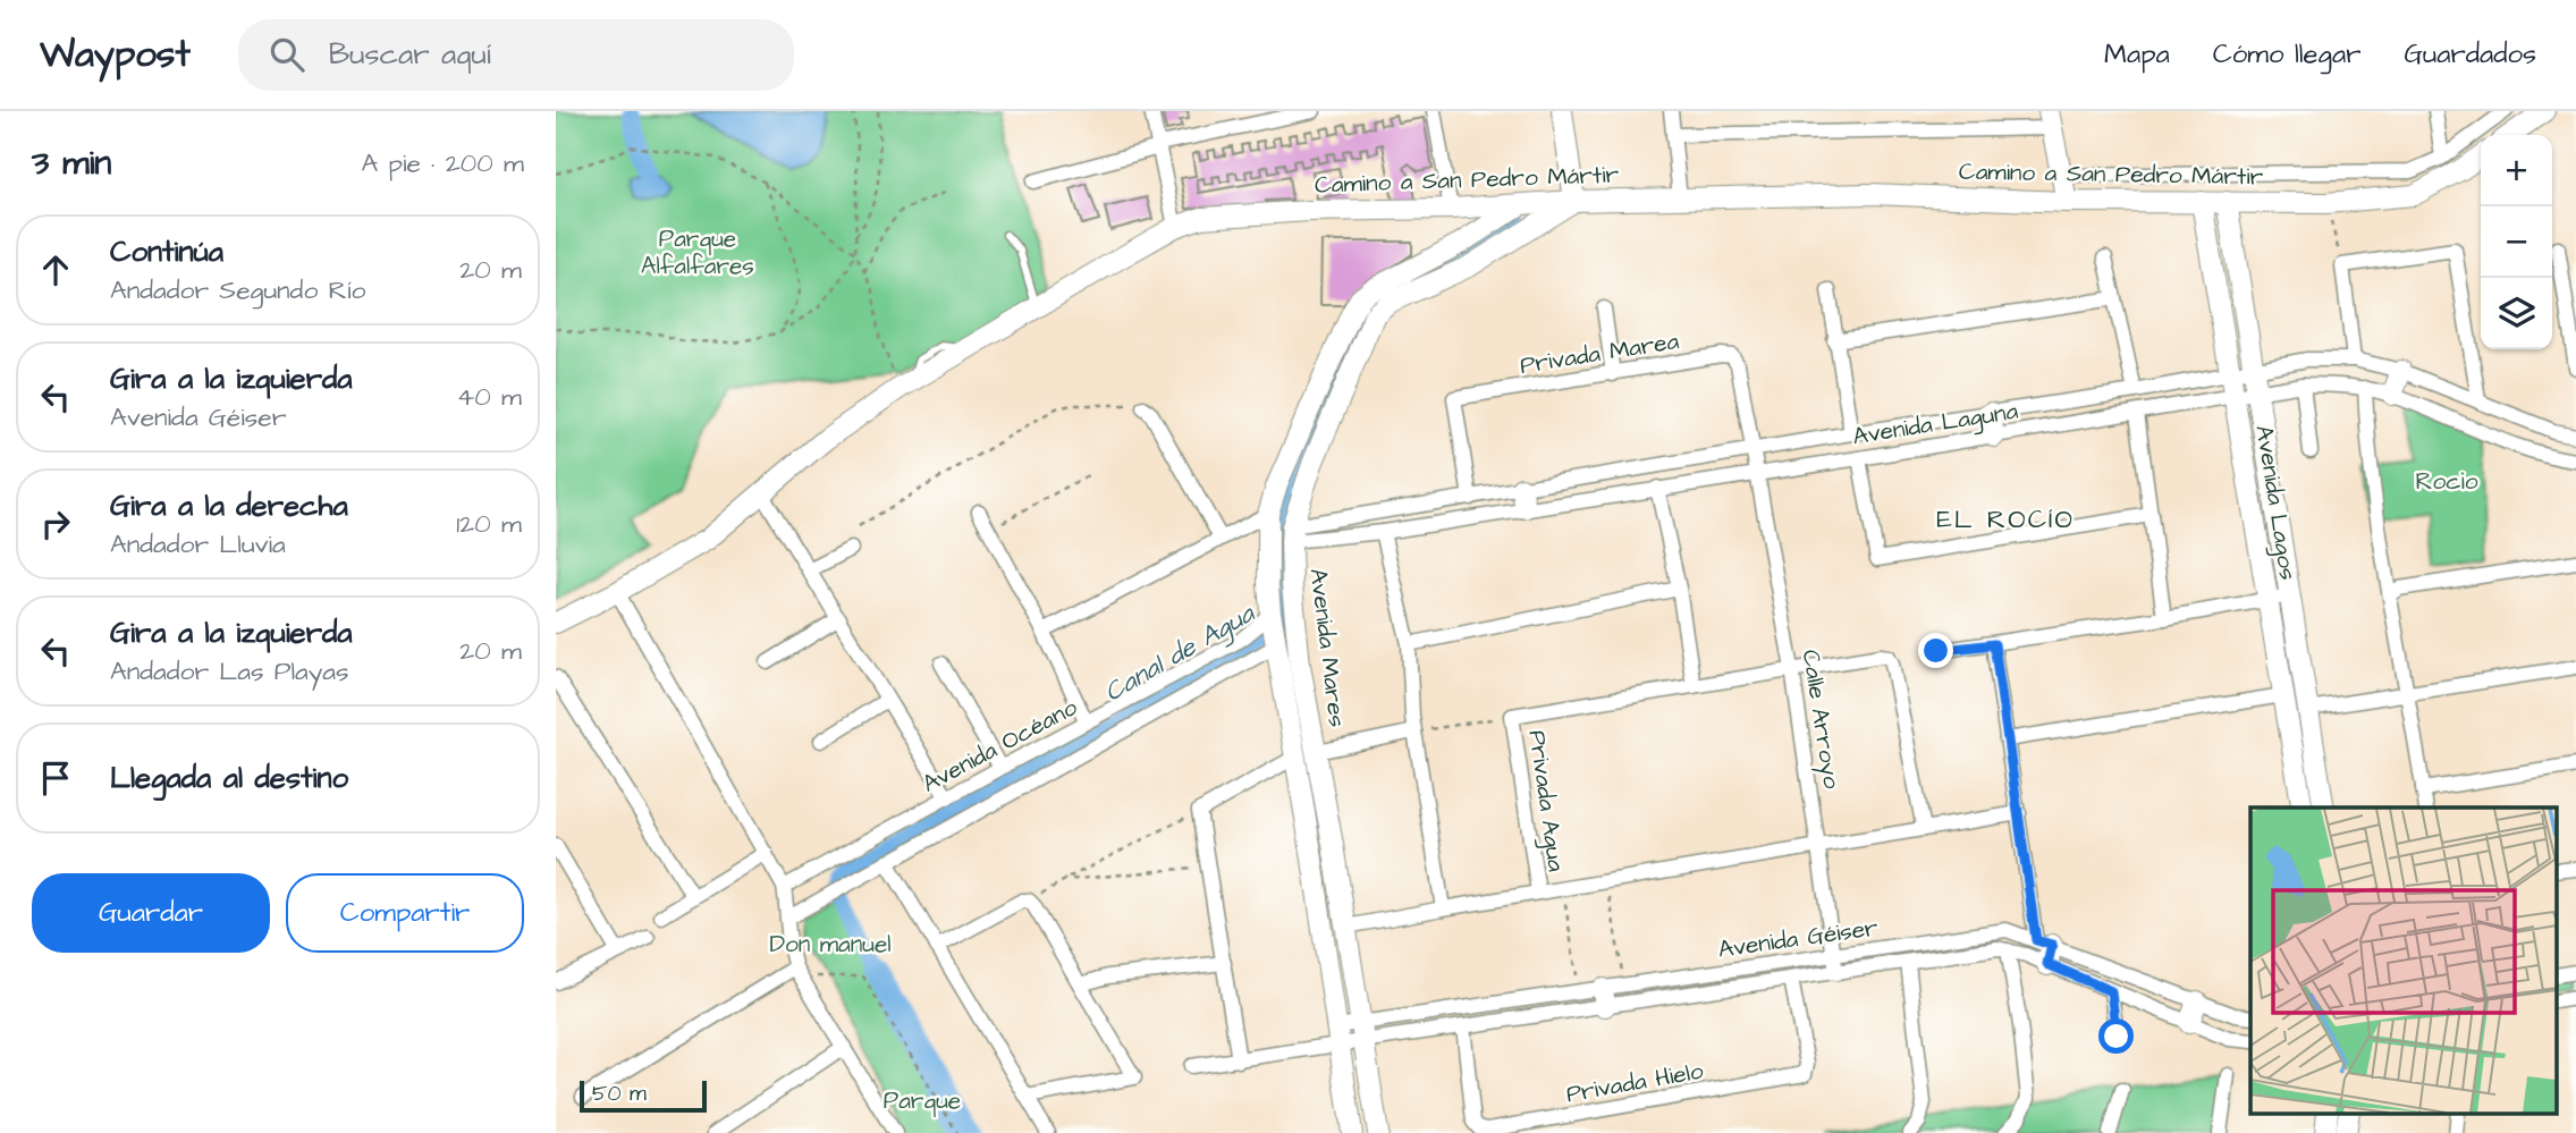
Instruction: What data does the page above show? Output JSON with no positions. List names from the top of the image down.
{
  "streets": {
    "street": [
      "Camino a San Pedro Mártir",
      "Privada Marea",
      "Avenida Laguna",
      "Avenida Lagos",
      "Avenida Mares",
      "Calle Arroyo",
      "Avenida Océano",
      "Privada Agua",
      "Avenida Géiser",
      "Privada Hielo"
    ]
  },
  "crossings": [
    ["Camino a San Pedro Mártir", "Avenida Lagos"],
    ["Camino a San Pedro Mártir", "Avenida Mares"],
    ["Privada Marea", "Avenida Laguna"],
    ["Privada Marea", "Calle Arroyo"],
    ["Avenida Laguna", "Avenida Lagos"],
    ["Avenida Laguna", "Avenida Mares"],
    ["Avenida Laguna", "Calle Arroyo"],
    ["Avenida Mares", "Avenida Océano"],
    ["Avenida Mares", "Avenida Géiser"],
    ["Calle Arroyo", "Privada Agua"],
    ["Calle Arroyo", "Avenida Géiser"],
    ["Avenida Géiser", "Privada Hielo"]
  ],
  "districts": ["EL ROCÍO"],
  "water": ["Canal de Agua"],
  "parks": [
    "Parque Alfalfares",
    "Rocio",
    "Don manuel",
    "Parque"
  ],
  "scale_bar": "50 m",
  "page": {
    "header": "Waypost",
    "search": "Buscar aquí",
    "nav": ["Mapa", "Cómo llegar", "Guardados"],
    "heading": ["3 min", "A pie · 200 m"],
    "map_buttons": ["+", "−"],
    "list": [
      ["Continúa", "Andador Segundo Río", "20 m"],
      ["Gira a la izquierda", "Avenida Géiser", "40 m"],
      ["Gira a la derecha", "Andador Lluvia", "120 m"],
      ["Gira a la izquierda", "Andador Las Playas", "20 m"],
      "Llegada al destino"
    ],
    "buttons": ["Guardar", "Compartir"],
    "scale": "50 m"
  }
}
